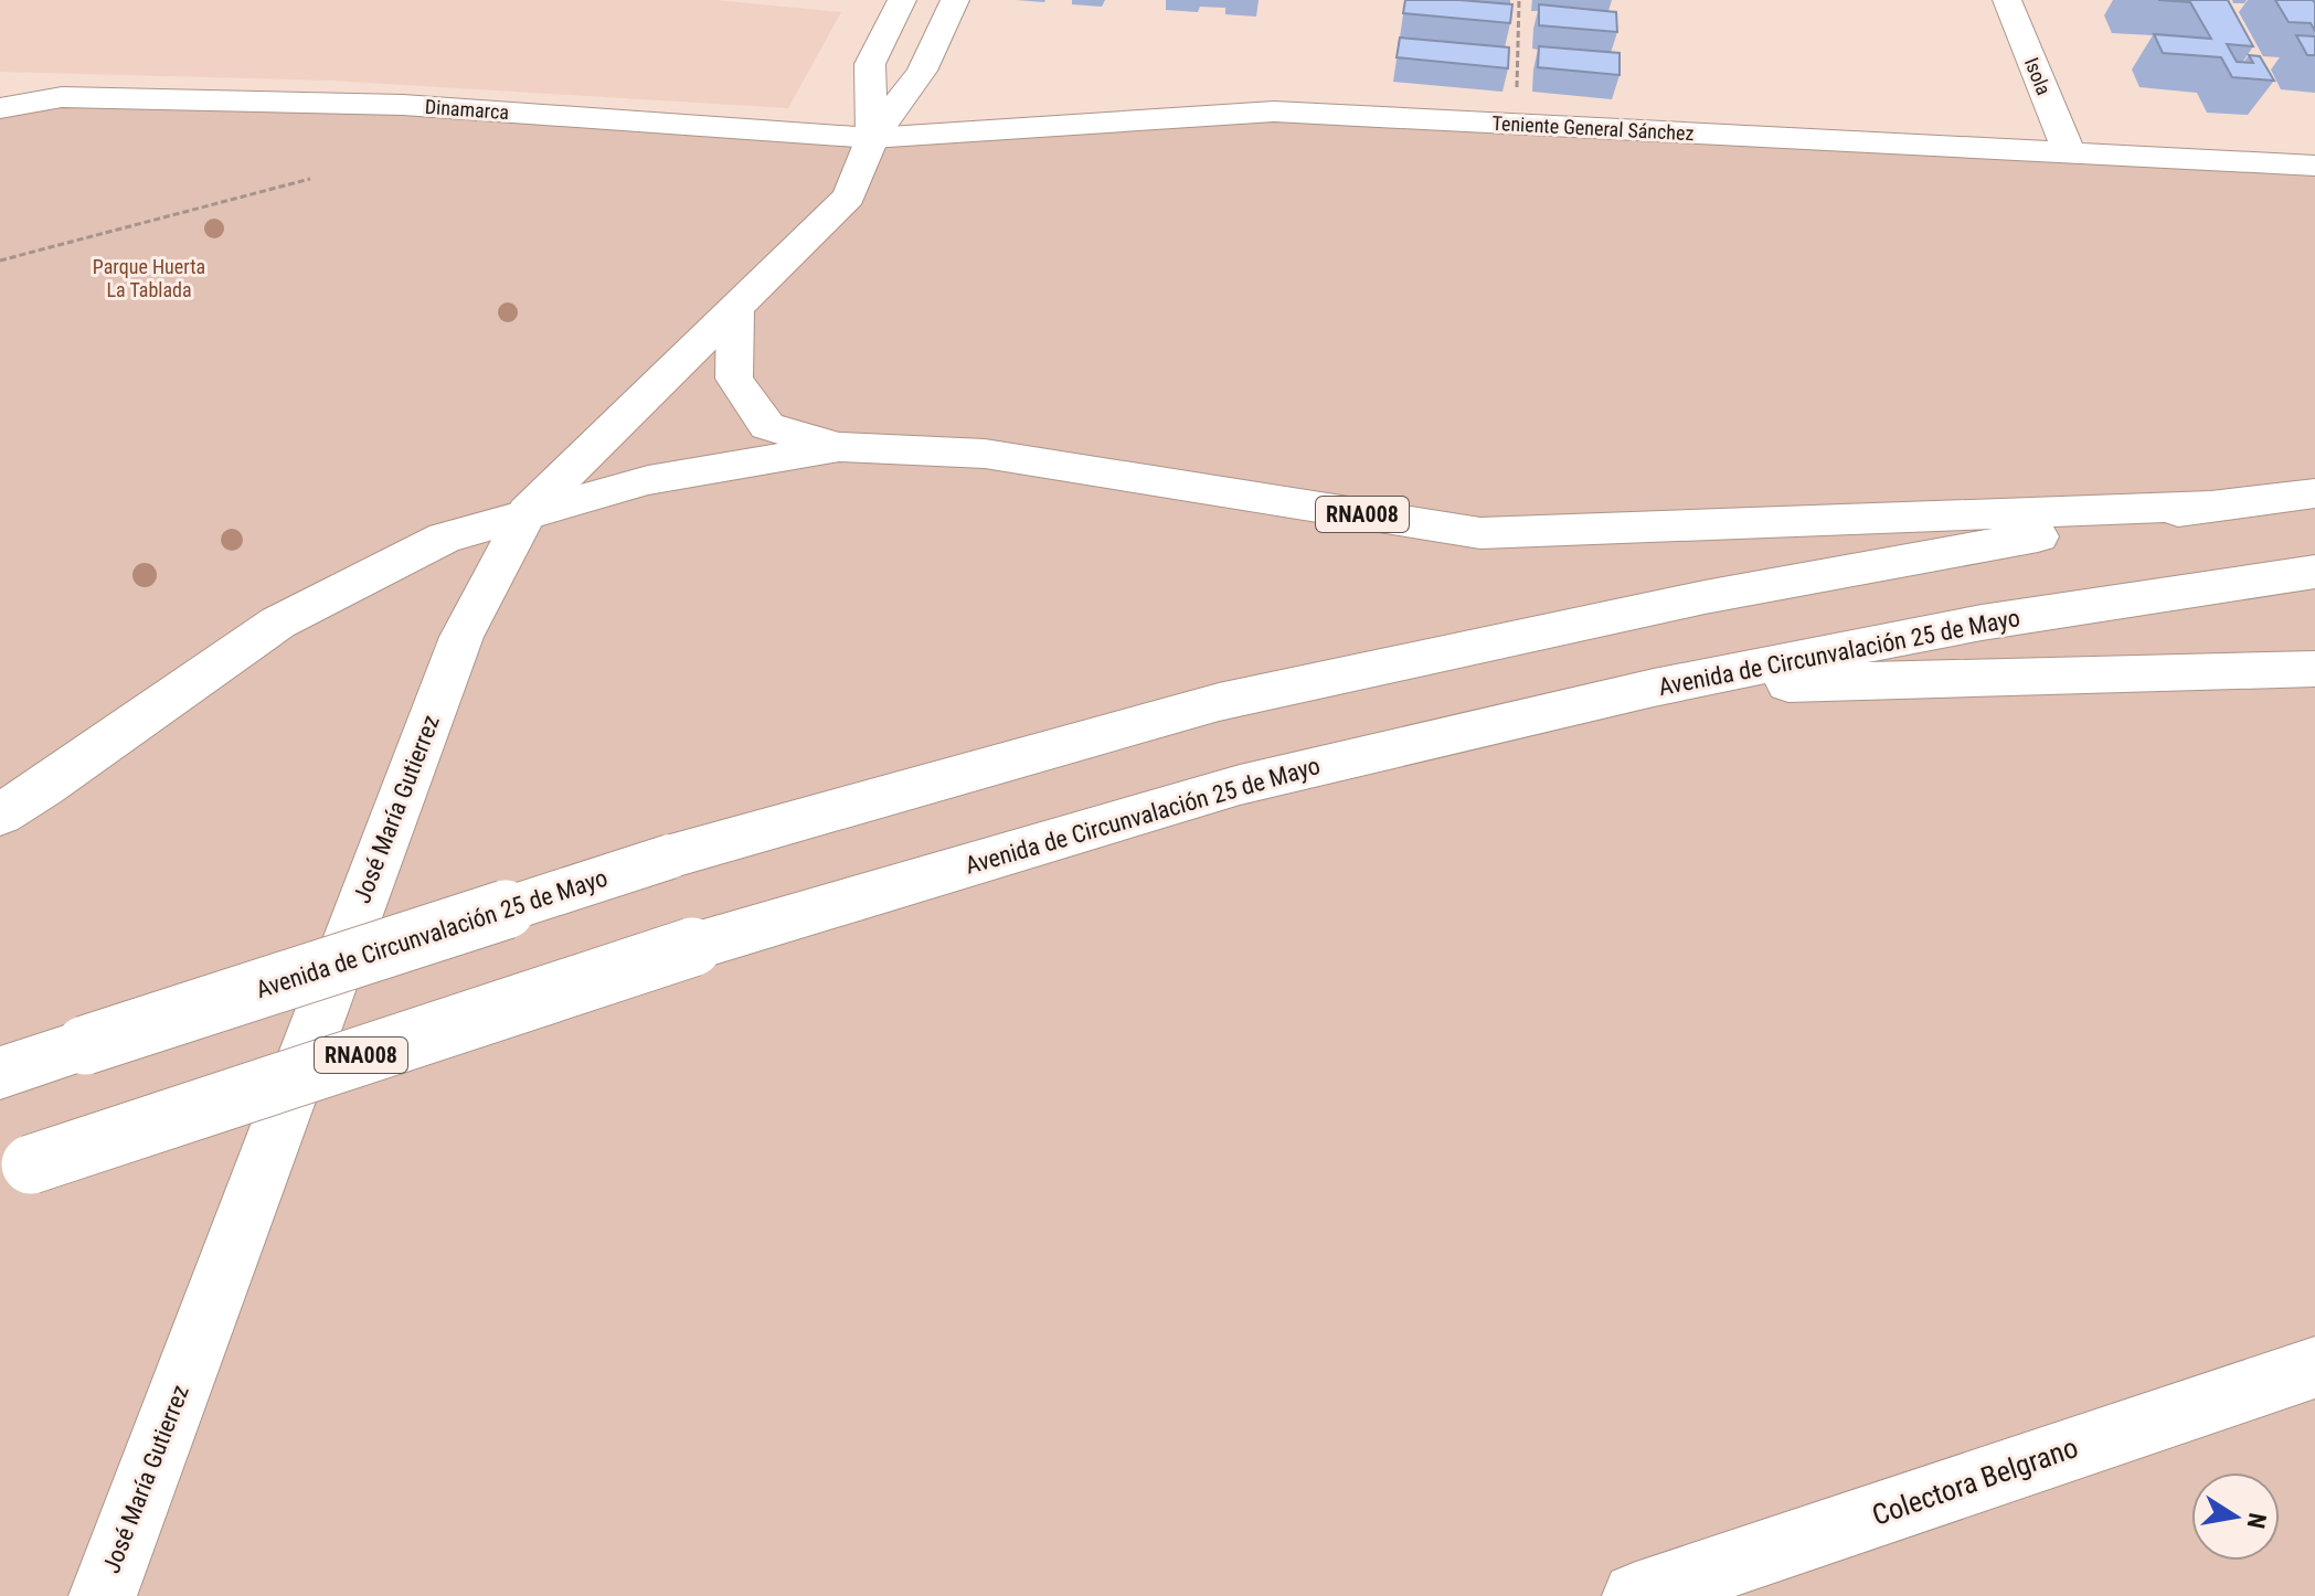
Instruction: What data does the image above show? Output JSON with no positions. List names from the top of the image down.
{
  "streets": {
    "main road": [
      "Isola",
      "Dinamarca",
      "Teniente General Sánchez",
      "RNA008",
      "Avenida de Circunvalación 25 de Mayo",
      "José María Gutierrez",
      "Colectora Belgrano"
    ]
  },
  "crossings": [
    ["Isola", "Teniente General Sánchez"],
    ["Dinamarca", "Teniente General Sánchez"],
    ["Dinamarca", "José María Gutierrez"],
    ["Teniente General Sánchez", "José María Gutierrez"],
    ["RNA008", "Avenida de Circunvalación 25 de Mayo"],
    ["RNA008", "José María Gutierrez"]
  ],
  "parks": ["Parque Huerta La Tablada"],
  "north": "right"
}
